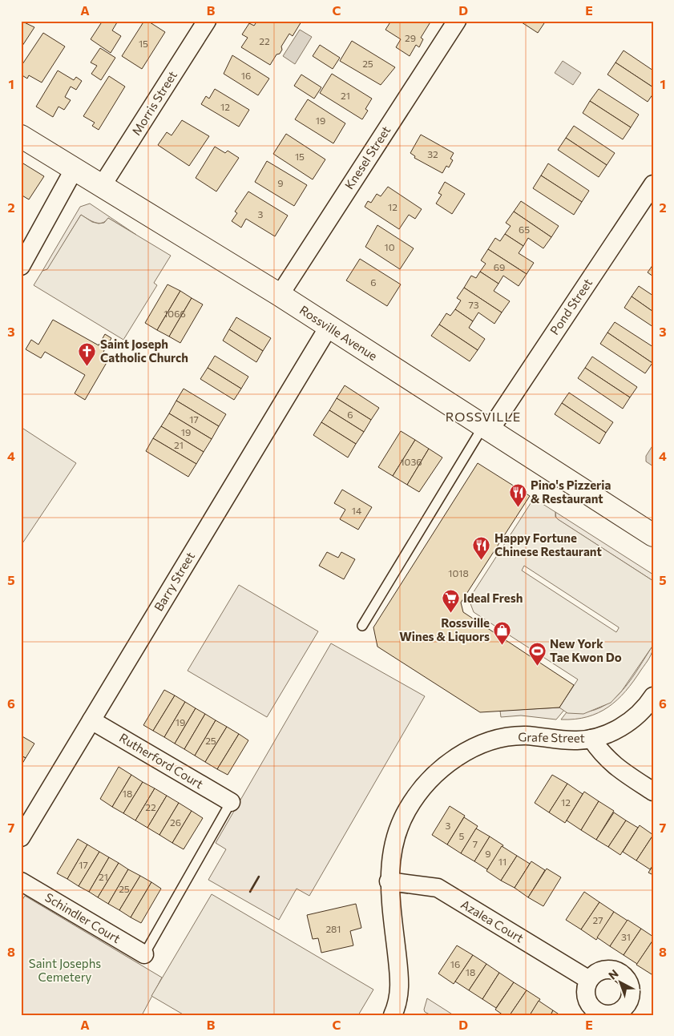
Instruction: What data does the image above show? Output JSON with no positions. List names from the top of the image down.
{
  "streets": {
    "street": [
      "Morris Street",
      "Knesel Street",
      "Pond Street",
      "Rossville Avenue",
      "Barry Street",
      "Grafe Street",
      "Rutherford Court",
      "Schindler Court",
      "Azalea Court"
    ]
  },
  "crossings": [
    ["Morris Street", "Rossville Avenue"],
    ["Knesel Street", "Rossville Avenue"],
    ["Pond Street", "Rossville Avenue"],
    ["Rossville Avenue", "Barry Street"],
    ["Barry Street", "Rutherford Court"],
    ["Grafe Street", "Azalea Court"]
  ],
  "districts": ["ROSSVILLE"],
  "parks": ["Saint Josephs Cemetery"],
  "places": {
    "church": ["Saint Joseph Catholic Church"],
    "restaurant": ["Pino's Pizzeria & Restaurant", "Happy Fortune Chinese Restaurant"],
    "supermarket": ["Ideal Fresh"],
    "shop": ["Rossville Wines & Liquors"],
    "sports": ["New York Tae Kwon Do"]
  },
  "house_numbers": [
    "29",
    "22",
    "15",
    "25",
    "16",
    "21",
    "12",
    "19",
    "32",
    "15",
    "9",
    "12",
    "3",
    "65",
    "10",
    "69",
    "6",
    "73",
    "1066",
    "6",
    "17",
    "19",
    "21",
    "1036",
    "14",
    "1018",
    "19",
    "25",
    "18",
    "12",
    "22",
    "26",
    "3",
    "5",
    "7",
    "9",
    "11",
    "17",
    "21",
    "25",
    "27",
    "281",
    "31",
    "16",
    "18"
  ],
  "north": "top left",
  "grid": {
    "columns": [
      "A",
      "B",
      "C",
      "D",
      "E"
    ],
    "rows": [
      "1",
      "2",
      "3",
      "4",
      "5",
      "6",
      "7",
      "8"
    ]
  }
}
